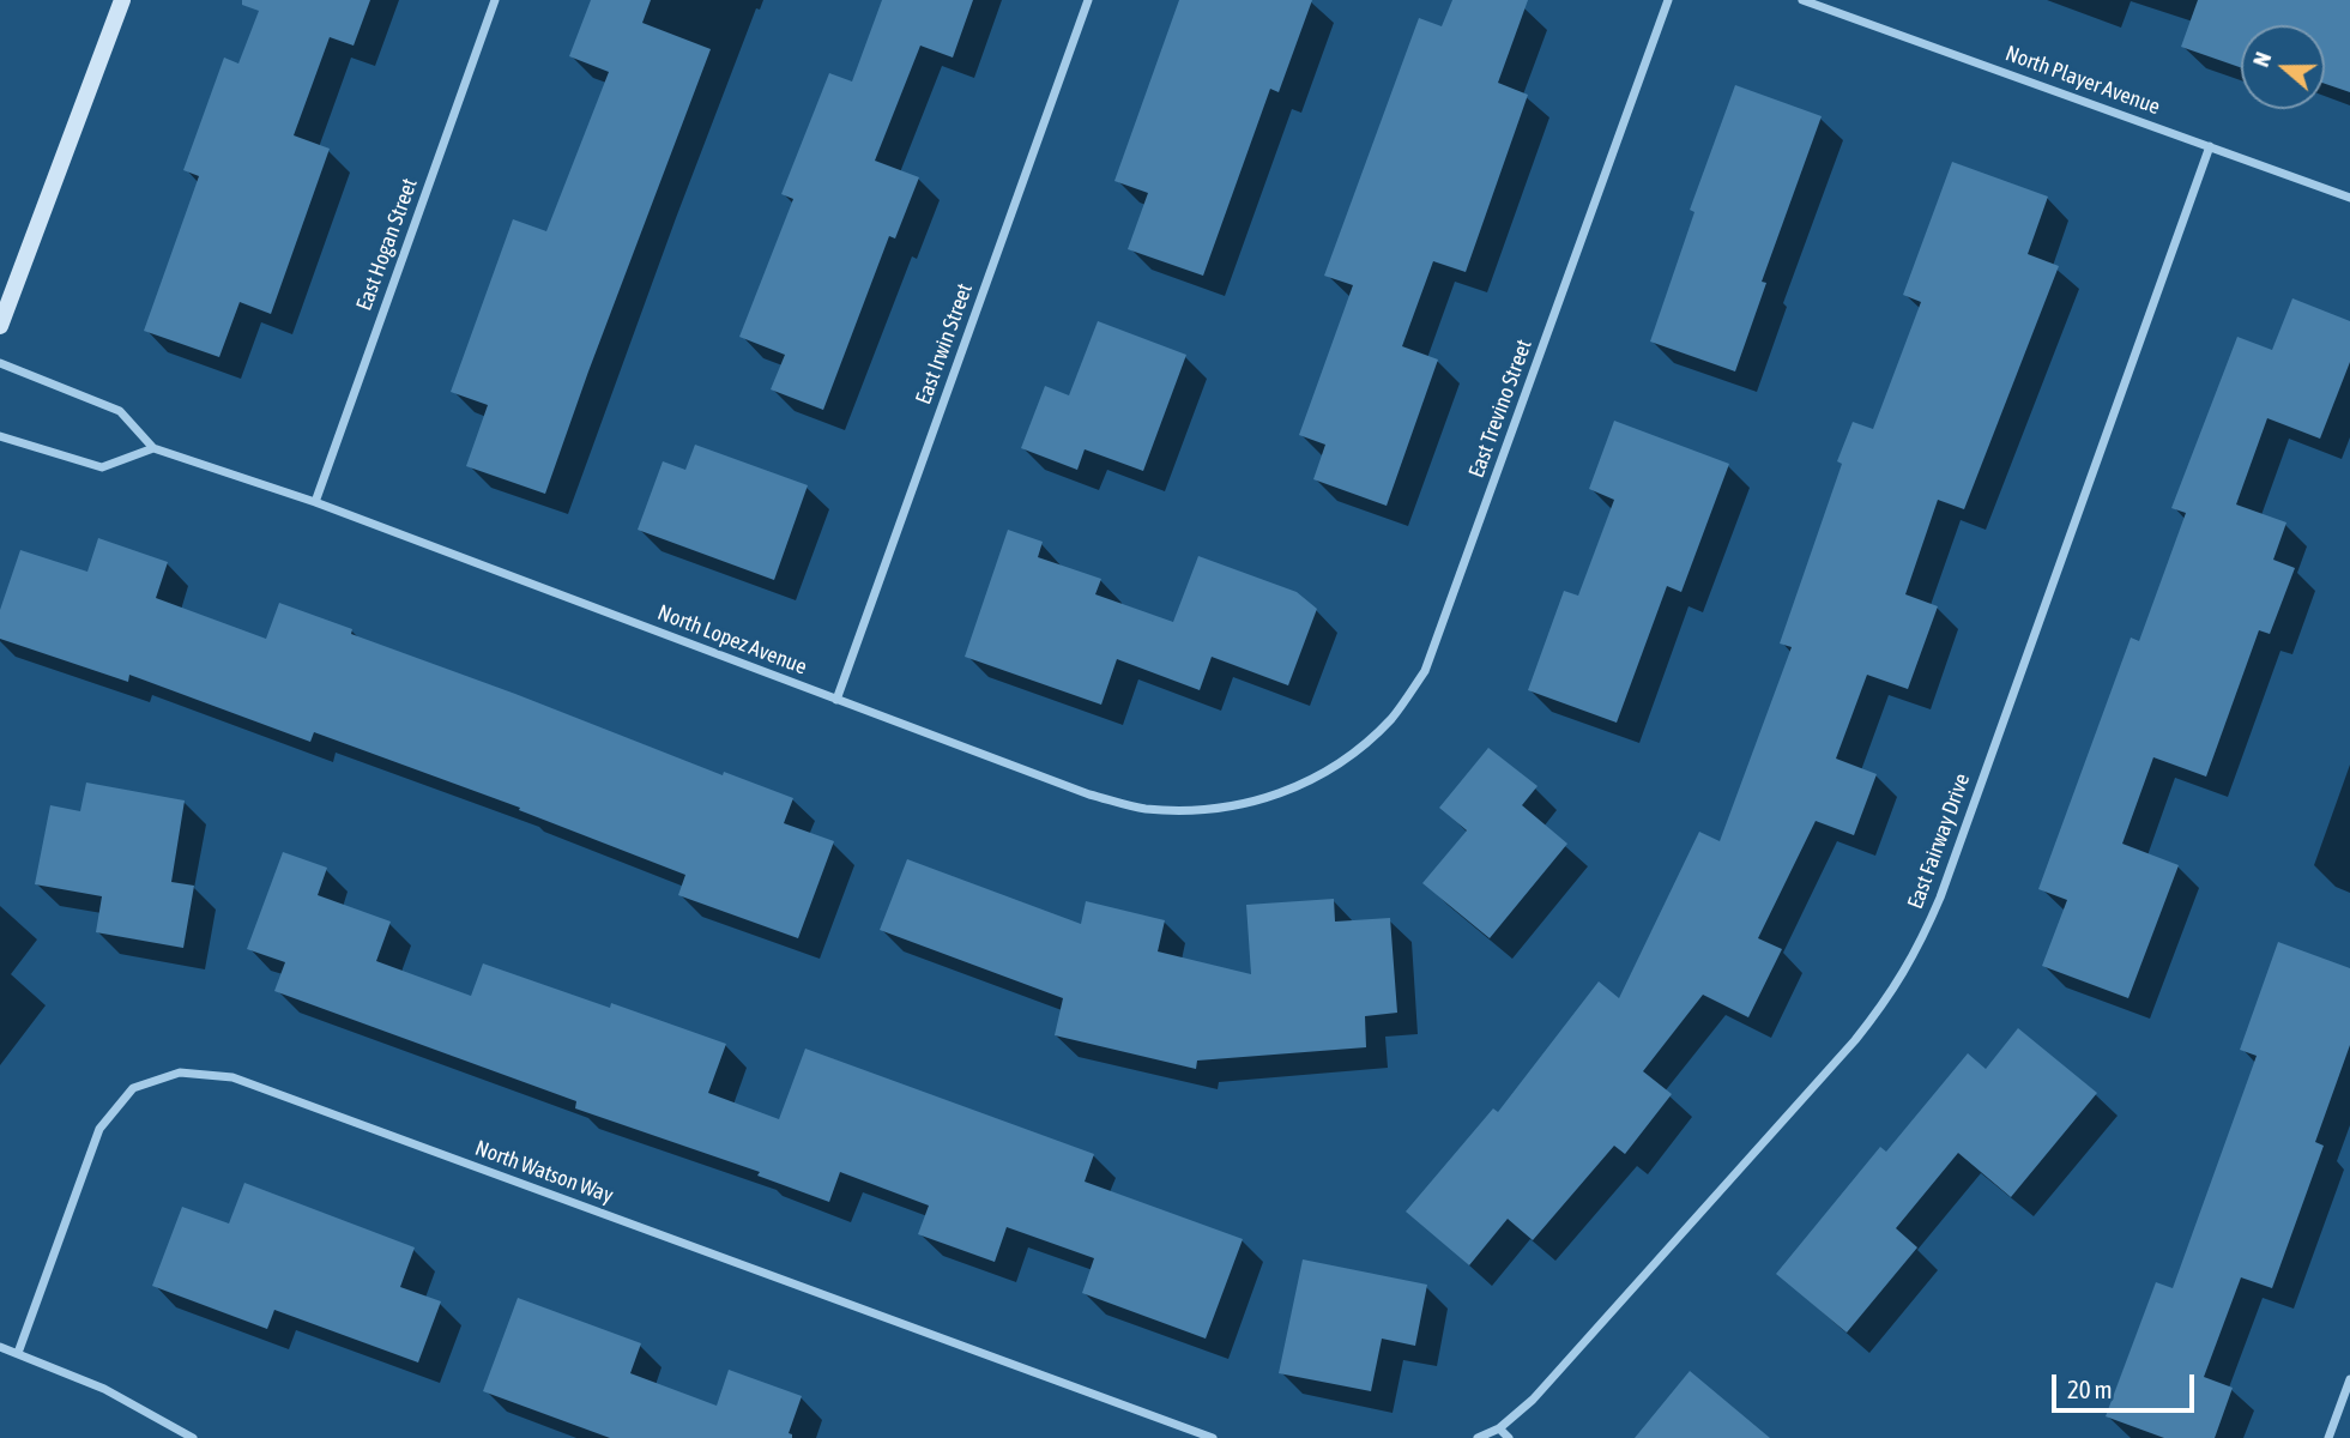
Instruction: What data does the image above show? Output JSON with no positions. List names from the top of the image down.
{
  "streets": {
    "street": [
      "North Player Avenue",
      "East Hogan Street",
      "East Irwin Street",
      "East Trevino Street",
      "North Lopez Avenue",
      "East Fairway Drive",
      "North Watson Way"
    ]
  },
  "crossings": [
    ["North Player Avenue", "East Fairway Drive"],
    ["East Hogan Street", "North Lopez Avenue"],
    ["East Irwin Street", "North Lopez Avenue"],
    ["East Trevino Street", "North Lopez Avenue"]
  ],
  "scale_bar": "20 m",
  "north": "left"
}
